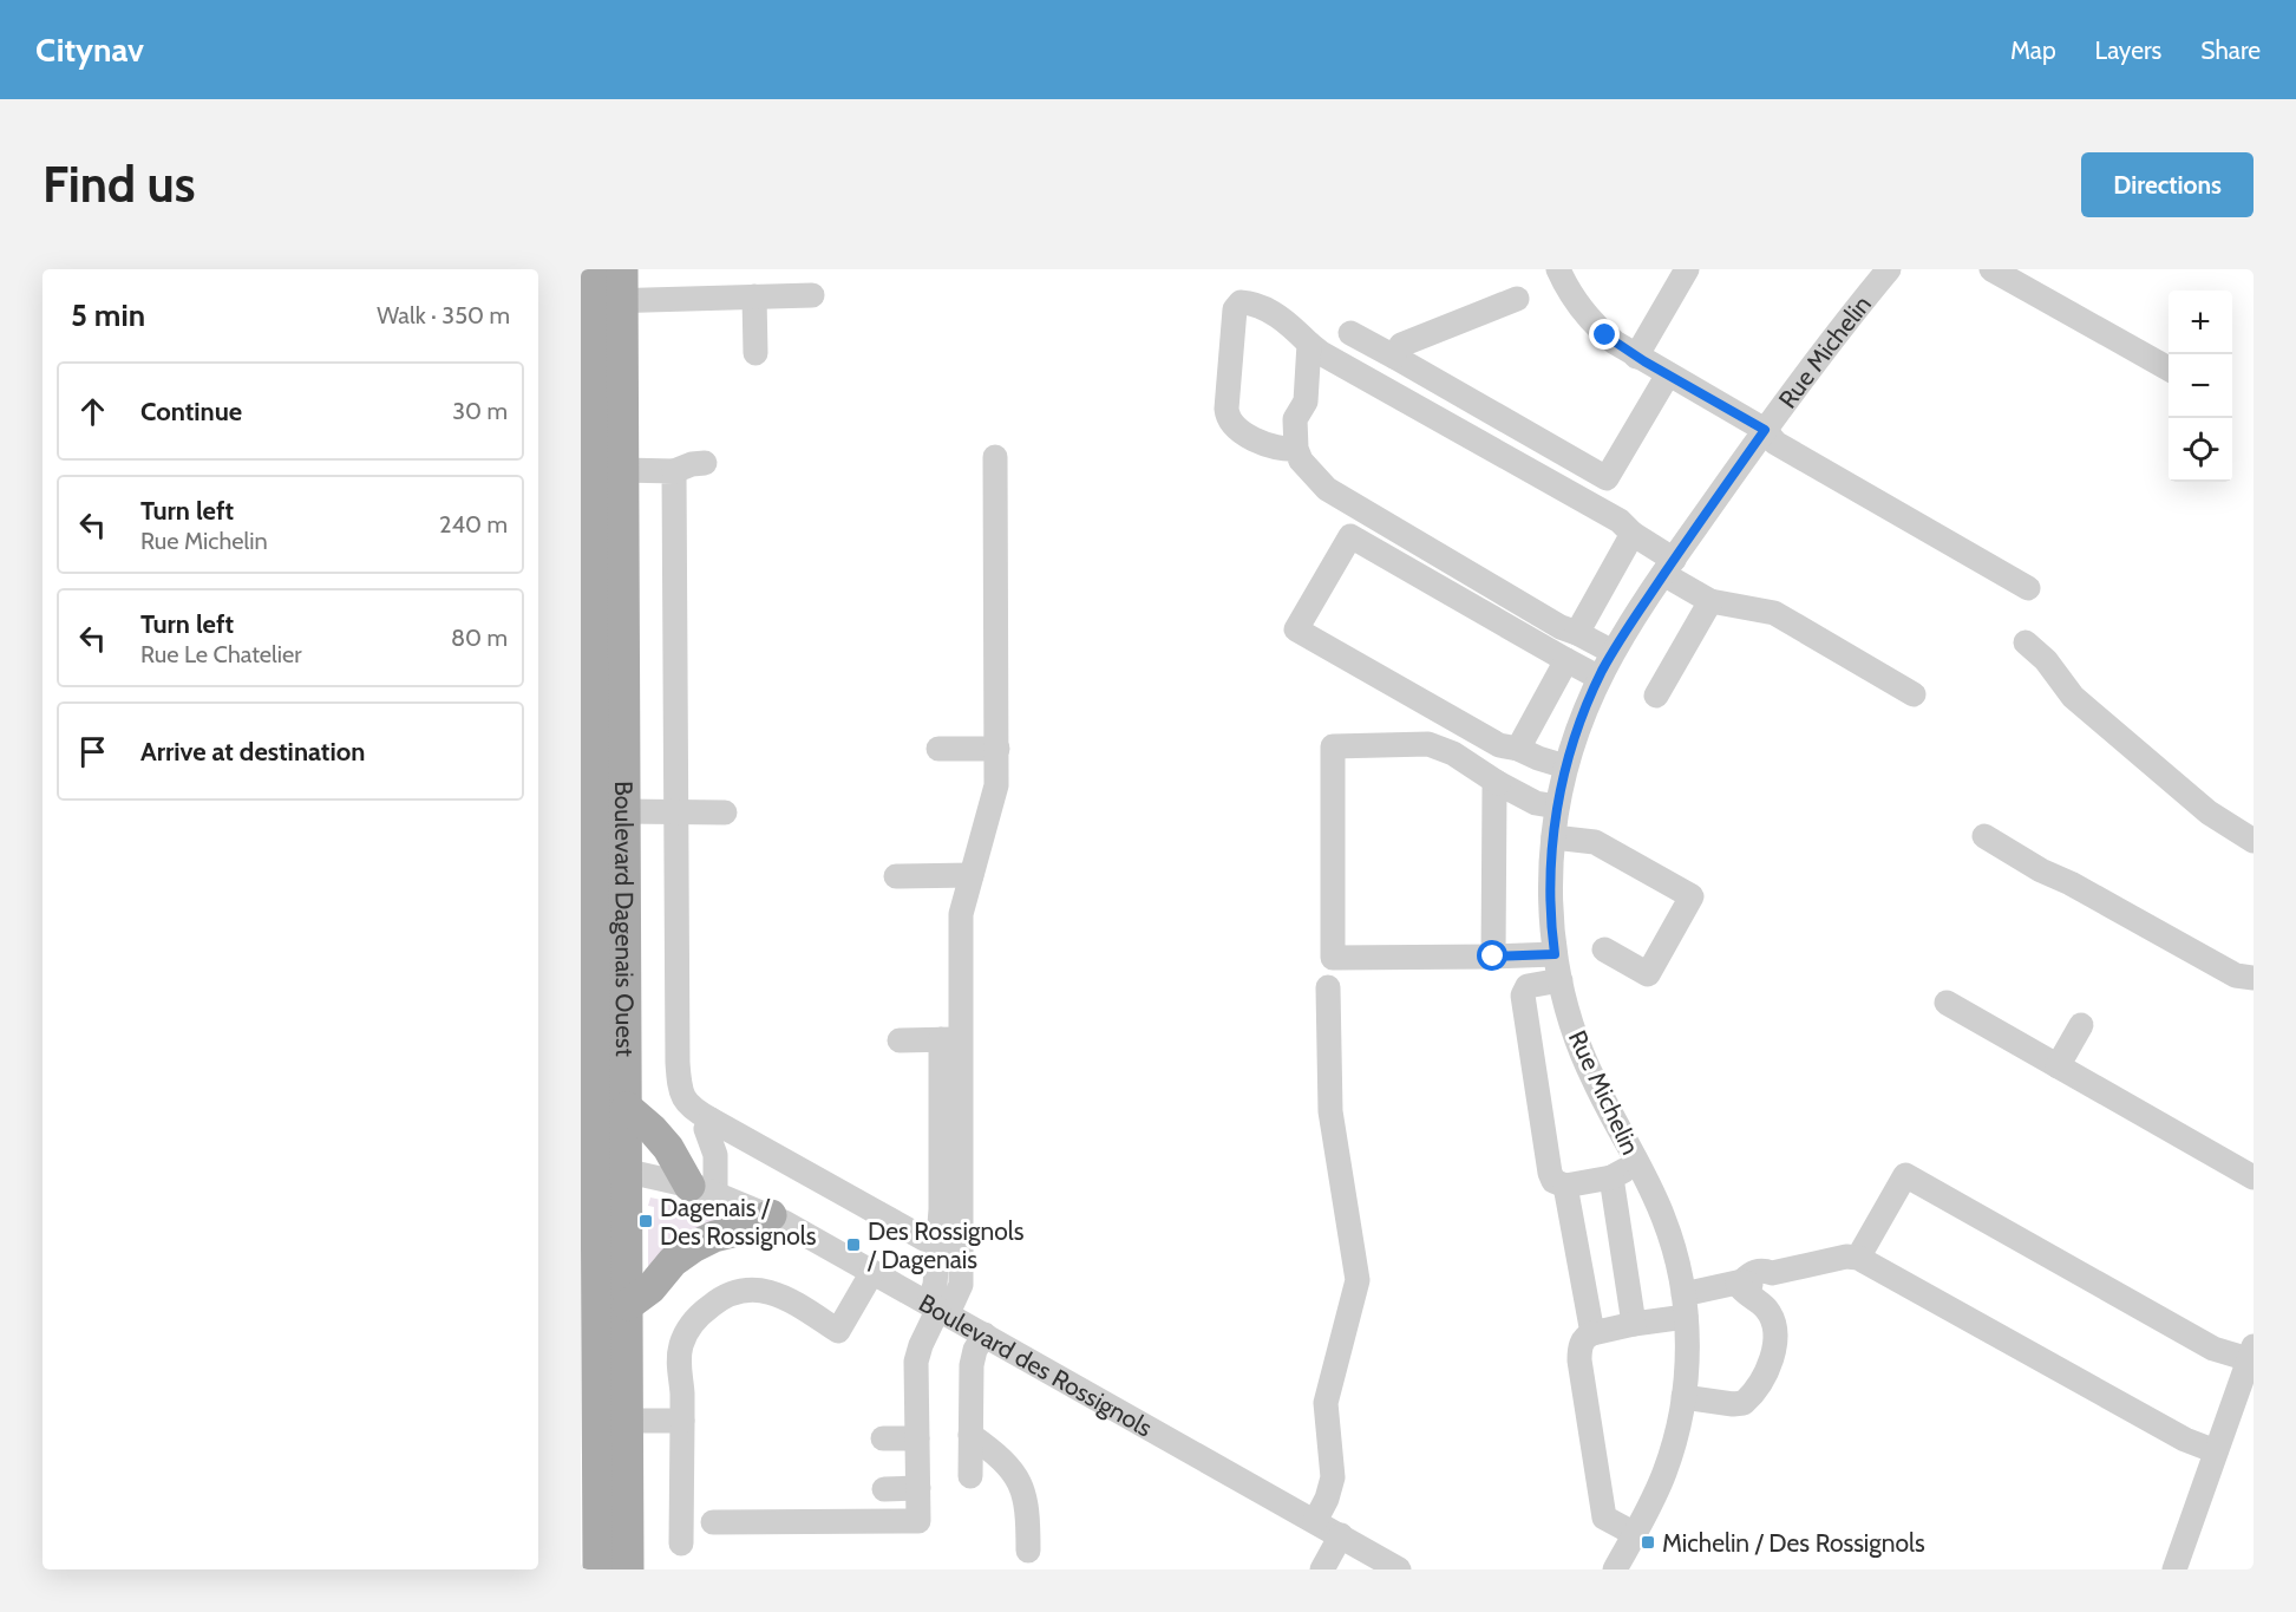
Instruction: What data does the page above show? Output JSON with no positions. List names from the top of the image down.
{
  "streets": {
    "main road": ["Boulevard Dagenais Ouest"],
    "street": ["Rue Michelin", "Boulevard des Rossignols"]
  },
  "crossings": [
    ["Boulevard Dagenais Ouest", "Boulevard des Rossignols"]
  ],
  "places": {
    "transit": ["Dagenais / Des Rossignols", "Des Rossignols / Dagenais", "Michelin / Des Rossignols"]
  },
  "page": {
    "header": "Citynav",
    "nav": ["Map", "Layers", "Share"],
    "buttons": "Directions",
    "title": "Find us",
    "heading": ["5 min", "Walk · 350 m"],
    "map_buttons": ["+", "−"],
    "list": [
      ["Continue", "30 m"],
      ["Turn left", "Rue Michelin", "240 m"],
      ["Turn left", "Rue Le Chatelier", "80 m"],
      "Arrive at destination"
    ]
  }
}
